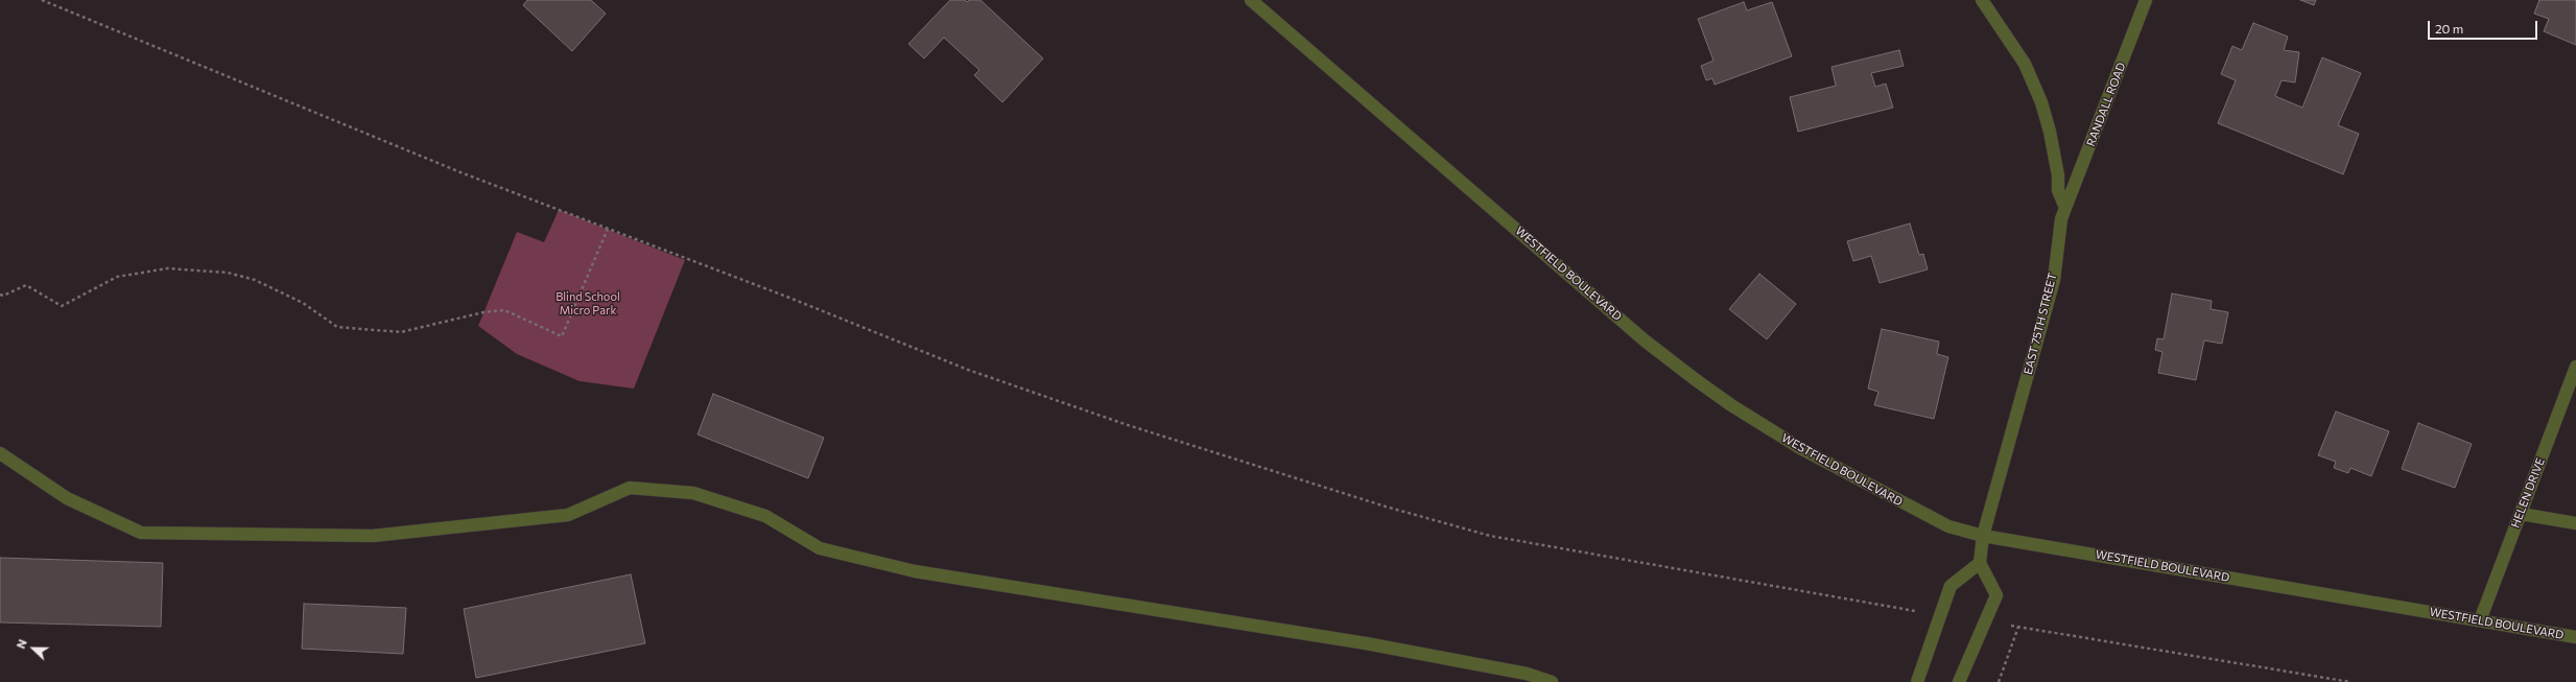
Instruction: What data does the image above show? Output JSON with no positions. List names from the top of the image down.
{
  "streets": {
    "street": [
      "RANDALL ROAD",
      "WESTFIELD BOULEVARD",
      "EAST 75TH STREET",
      "HELEN DRIVE"
    ]
  },
  "crossings": [
    ["RANDALL ROAD", "EAST 75TH STREET"],
    ["WESTFIELD BOULEVARD", "EAST 75TH STREET"],
    ["WESTFIELD BOULEVARD", "HELEN DRIVE"]
  ],
  "parks": ["Blind School Micro Park"],
  "scale_bar": "20 m",
  "north": "left"
}
